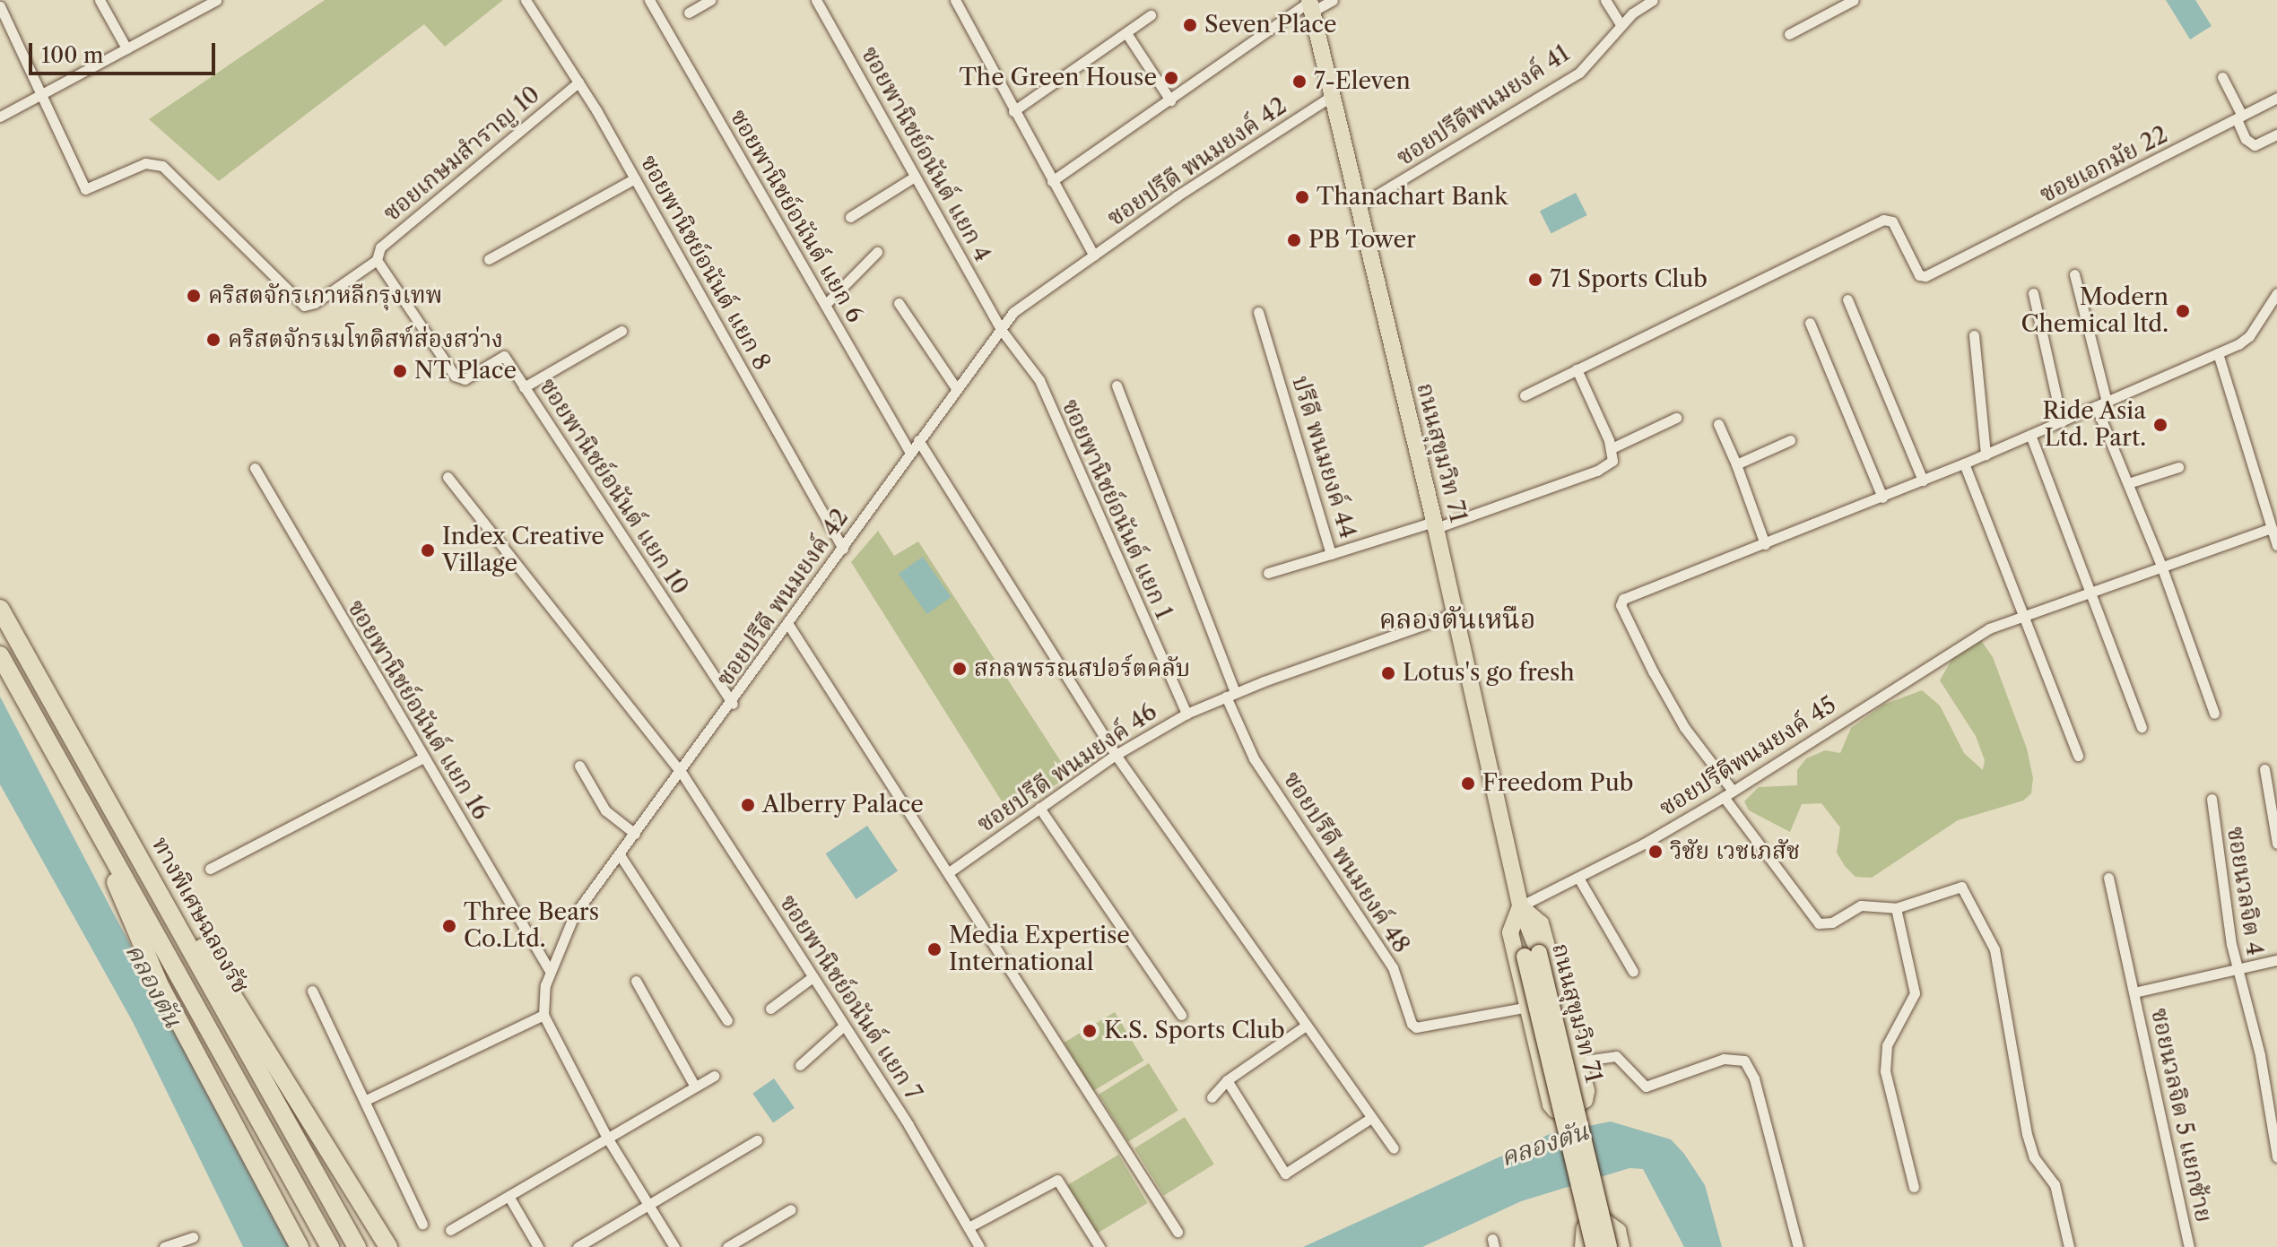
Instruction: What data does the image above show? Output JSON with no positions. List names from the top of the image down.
{
  "streets": {
    "highway": ["ทางพิเศษฉลองรัช"],
    "main road": ["ถนนสุขุมวิท 71"],
    "street": [
      "ซอยปรีดีพนมยงค์ 41",
      "ซอยเกษมสำราญ 10",
      "ซอยพานิชย์อนันต์ แยก 4",
      "ซอยปรีดี พนมยงค์ 42",
      "ซอยเอกมัย 22",
      "ซอยพานิชย์อนันต์ แยก 6",
      "ซอยพานิชย์อนันต์ แยก 8",
      "ปรีดี พนมยงค์ 44",
      "ซอยพานิชย์อนันต์ แยก 10",
      "ซอยพานิชย์อนันต์ แยก 1",
      "ซอยพานิชย์อนันต์ แยก 16",
      "ซอยปรีดีพนมยงค์ 45",
      "ซอยปรีดี พนมยงค์ 46",
      "ซอยปรีดี พนมยงค์ 48",
      "ซอยนวลจิต 4",
      "ซอยพานิชย์อนันต์ แยก 7",
      "ซอยนวลจิต 5 แยกซ้าย"
    ]
  },
  "crossings": [
    ["ซอยปรีดีพนมยงค์ 41", "ถนนสุขุมวิท 71"],
    ["ซอยเกษมสำราญ 10", "ซอยพานิชย์อนันต์ แยก 8"],
    ["ซอยเกษมสำราญ 10", "ซอยพานิชย์อนันต์ แยก 10"],
    ["ซอยพานิชย์อนันต์ แยก 4", "ซอยปรีดี พนมยงค์ 42"],
    ["ซอยพานิชย์อนันต์ แยก 4", "ซอยพานิชย์อนันต์ แยก 1"],
    ["ซอยปรีดี พนมยงค์ 42", "ซอยพานิชย์อนันต์ แยก 6"],
    ["ซอยปรีดี พนมยงค์ 42", "ซอยพานิชย์อนันต์ แยก 8"],
    ["ซอยปรีดี พนมยงค์ 42", "ถนนสุขุมวิท 71"],
    ["ซอยปรีดี พนมยงค์ 42", "ซอยพานิชย์อนันต์ แยก 10"],
    ["ซอยปรีดี พนมยงค์ 42", "ซอยพานิชย์อนันต์ แยก 1"],
    ["ซอยปรีดี พนมยงค์ 42", "ซอยพานิชย์อนันต์ แยก 16"],
    ["ซอยปรีดี พนมยงค์ 42", "ซอยพานิชย์อนันต์ แยก 7"],
    ["ถนนสุขุมวิท 71", "ปรีดี พนมยงค์ 44"],
    ["ถนนสุขุมวิท 71", "ซอยปรีดีพนมยงค์ 45"],
    ["ถนนสุขุมวิท 71", "ซอยปรีดี พนมยงค์ 46"],
    ["ซอยพานิชย์อนันต์ แยก 1", "ซอยปรีดี พนมยงค์ 46"],
    ["ซอยปรีดี พนมยงค์ 46", "ซอยปรีดี พนมยงค์ 48"]
  ],
  "districts": ["คลองตันเหนือ"],
  "water": ["คลองตัน"],
  "places": [
    "Seven Place",
    "The Green House",
    "7-Eleven",
    "Thanachart Bank",
    "PB Tower",
    "71 Sports Club",
    "คริสตจักรเกาหลีกรุงเทพ",
    "Modern Chemical ltd.",
    "คริสตจักรเมโทดิสท์ส่องสว่าง",
    "NT Place",
    "Ride Asia Ltd. Part.",
    "Index Creative Village",
    "สกลพรรณสปอร์ตคลับ",
    "Lotus's go fresh",
    "Freedom Pub",
    "Alberry Palace",
    "วิชัย เวชเภสัช",
    "Three Bears Co.Ltd.",
    "Media Expertise International",
    "K.S. Sports Club"
  ],
  "scale_bar": "100 m"
}
